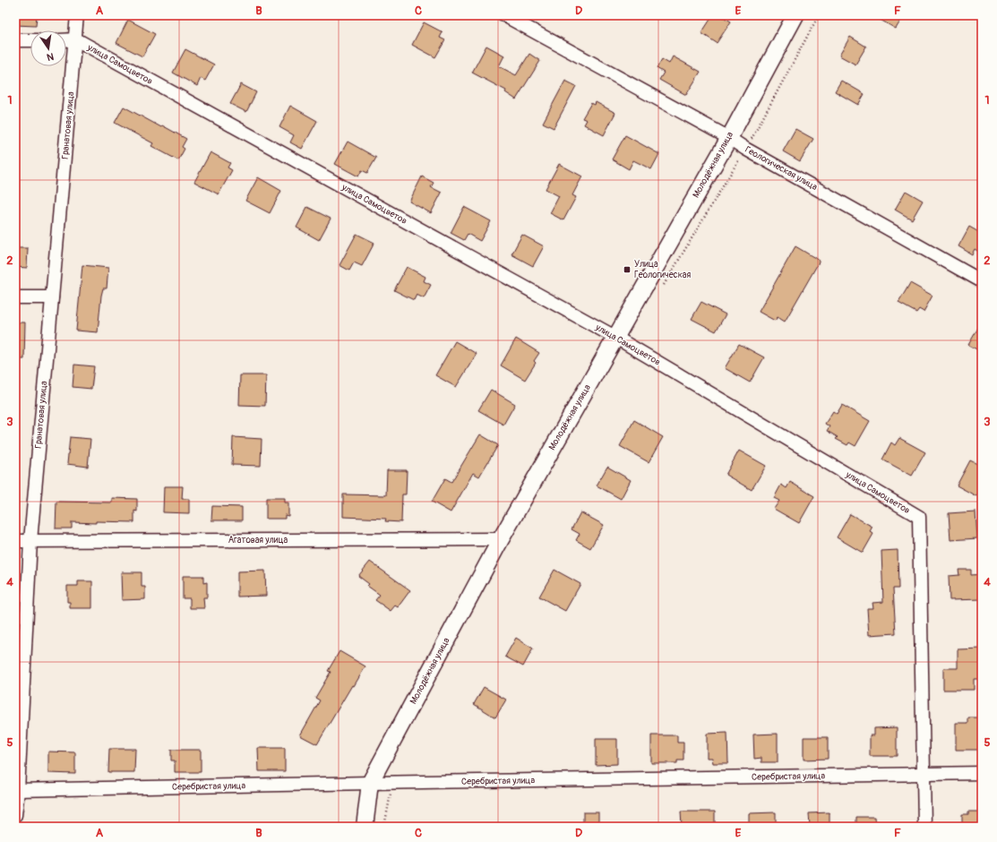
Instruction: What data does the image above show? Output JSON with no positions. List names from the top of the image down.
{
  "streets": {
    "street": [
      "улица Самоцветов",
      "Гранатовая улица",
      "Молодёжная улица",
      "Геологическая улица",
      "Агатовая улица",
      "Серебристая улица"
    ]
  },
  "crossings": [
    ["улица Самоцветов", "Гранатовая улица"],
    ["улица Самоцветов", "Молодёжная улица"],
    ["улица Самоцветов", "Серебристая улица"],
    ["Гранатовая улица", "Агатовая улица"],
    ["Гранатовая улица", "Серебристая улица"],
    ["Молодёжная улица", "Геологическая улица"],
    ["Молодёжная улица", "Агатовая улица"],
    ["Молодёжная улица", "Серебристая улица"]
  ],
  "places": {
    "transit": ["Улица Геологическая"]
  },
  "north": "bottom",
  "grid": {
    "columns": [
      "A",
      "B",
      "C",
      "D",
      "E",
      "F"
    ],
    "rows": [
      "1",
      "2",
      "3",
      "4",
      "5"
    ]
  }
}
